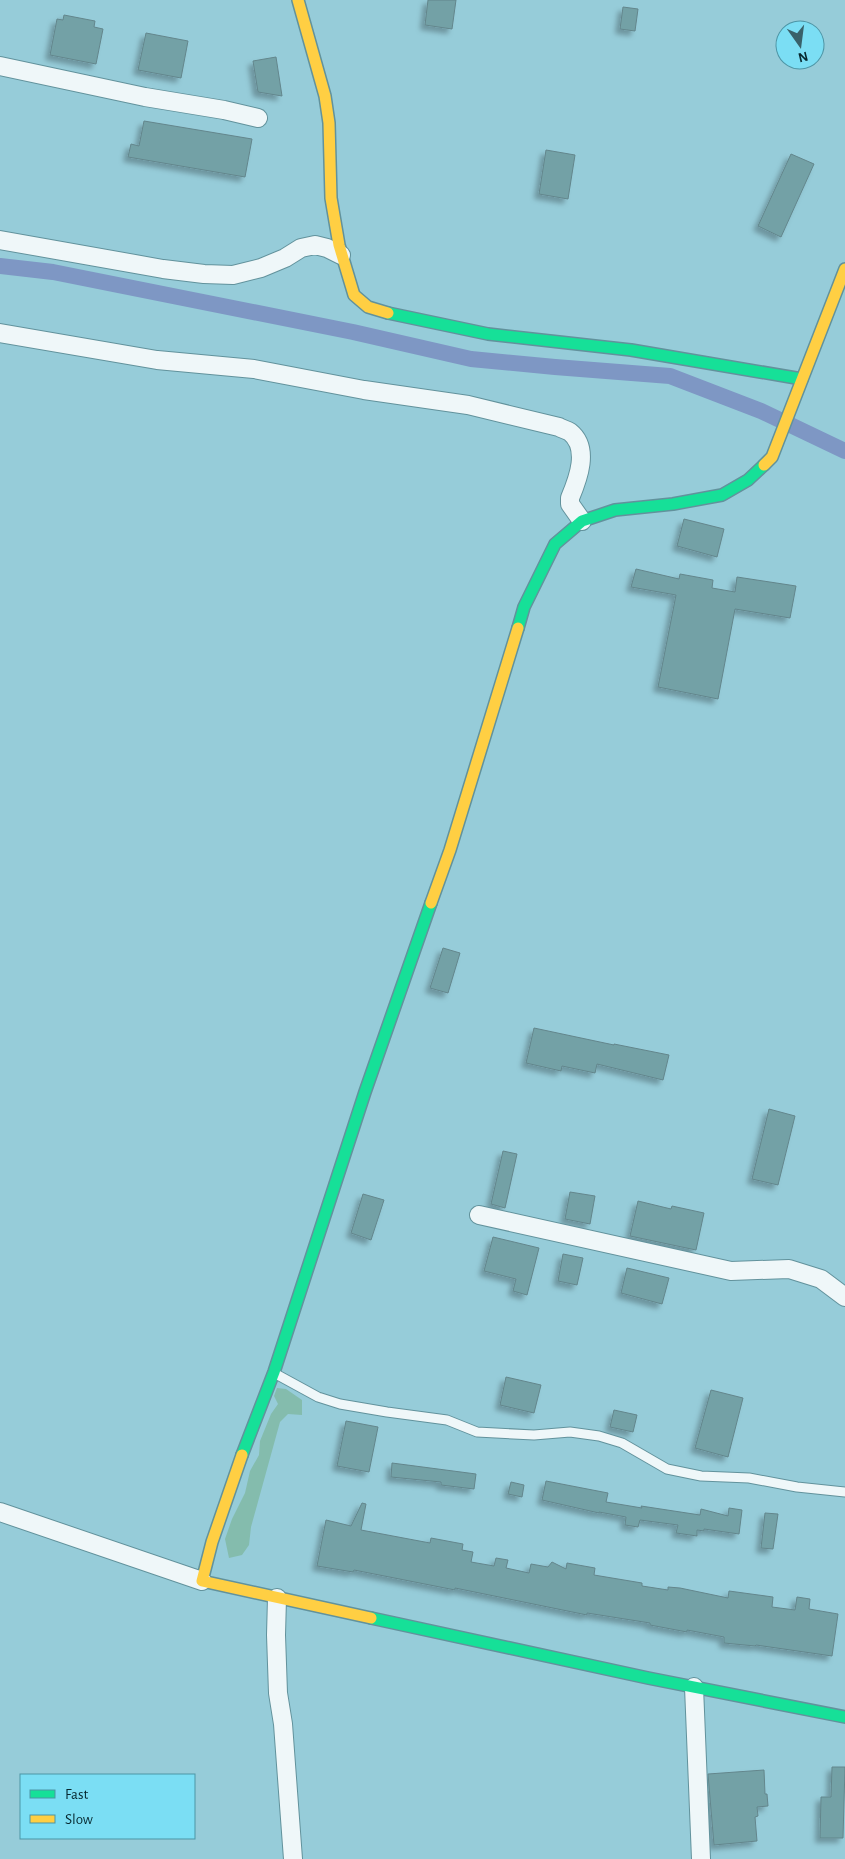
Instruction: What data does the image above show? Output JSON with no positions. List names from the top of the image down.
{
  "legend": ["Fast", "Slow"],
  "north": "bottom"
}
